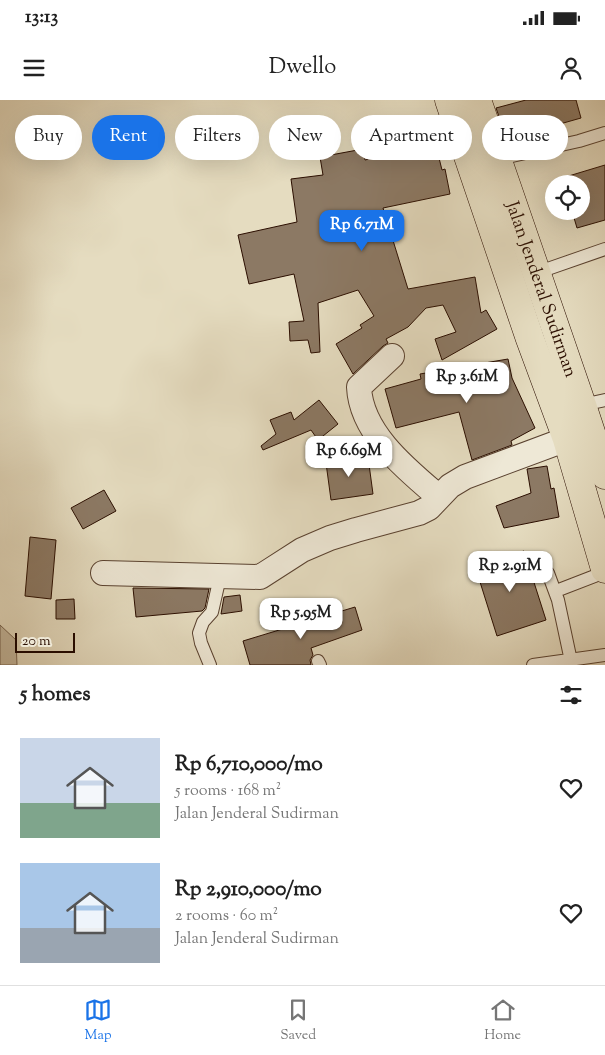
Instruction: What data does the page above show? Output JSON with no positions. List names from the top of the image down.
{
  "streets": {
    "highway": ["Jalan Jenderal Sudirman"]
  },
  "scale_bar": "20 m",
  "page": {
    "status": "13:13",
    "header": "Dwello",
    "chip": [
      "Buy",
      "Rent",
      "Filters",
      "New",
      "Apartment",
      "House"
    ],
    "price": [
      "Rp 6.71M",
      "Rp 3.61M",
      "Rp 6.69M",
      "Rp 2.91M",
      "Rp 5.95M"
    ],
    "scale": "20 m",
    "heading": "5 homes",
    "list": [
      {
        "name": "Rp 6,710,000/mo",
        "note": "5 rooms · 168 m² · Jalan Jenderal Sudirman"
      },
      {
        "name": "Rp 2,910,000/mo",
        "note": "2 rooms · 60 m² · Jalan Jenderal Sudirman"
      }
    ],
    "tabs": ["Map", "Saved", "Home"]
  }
}
